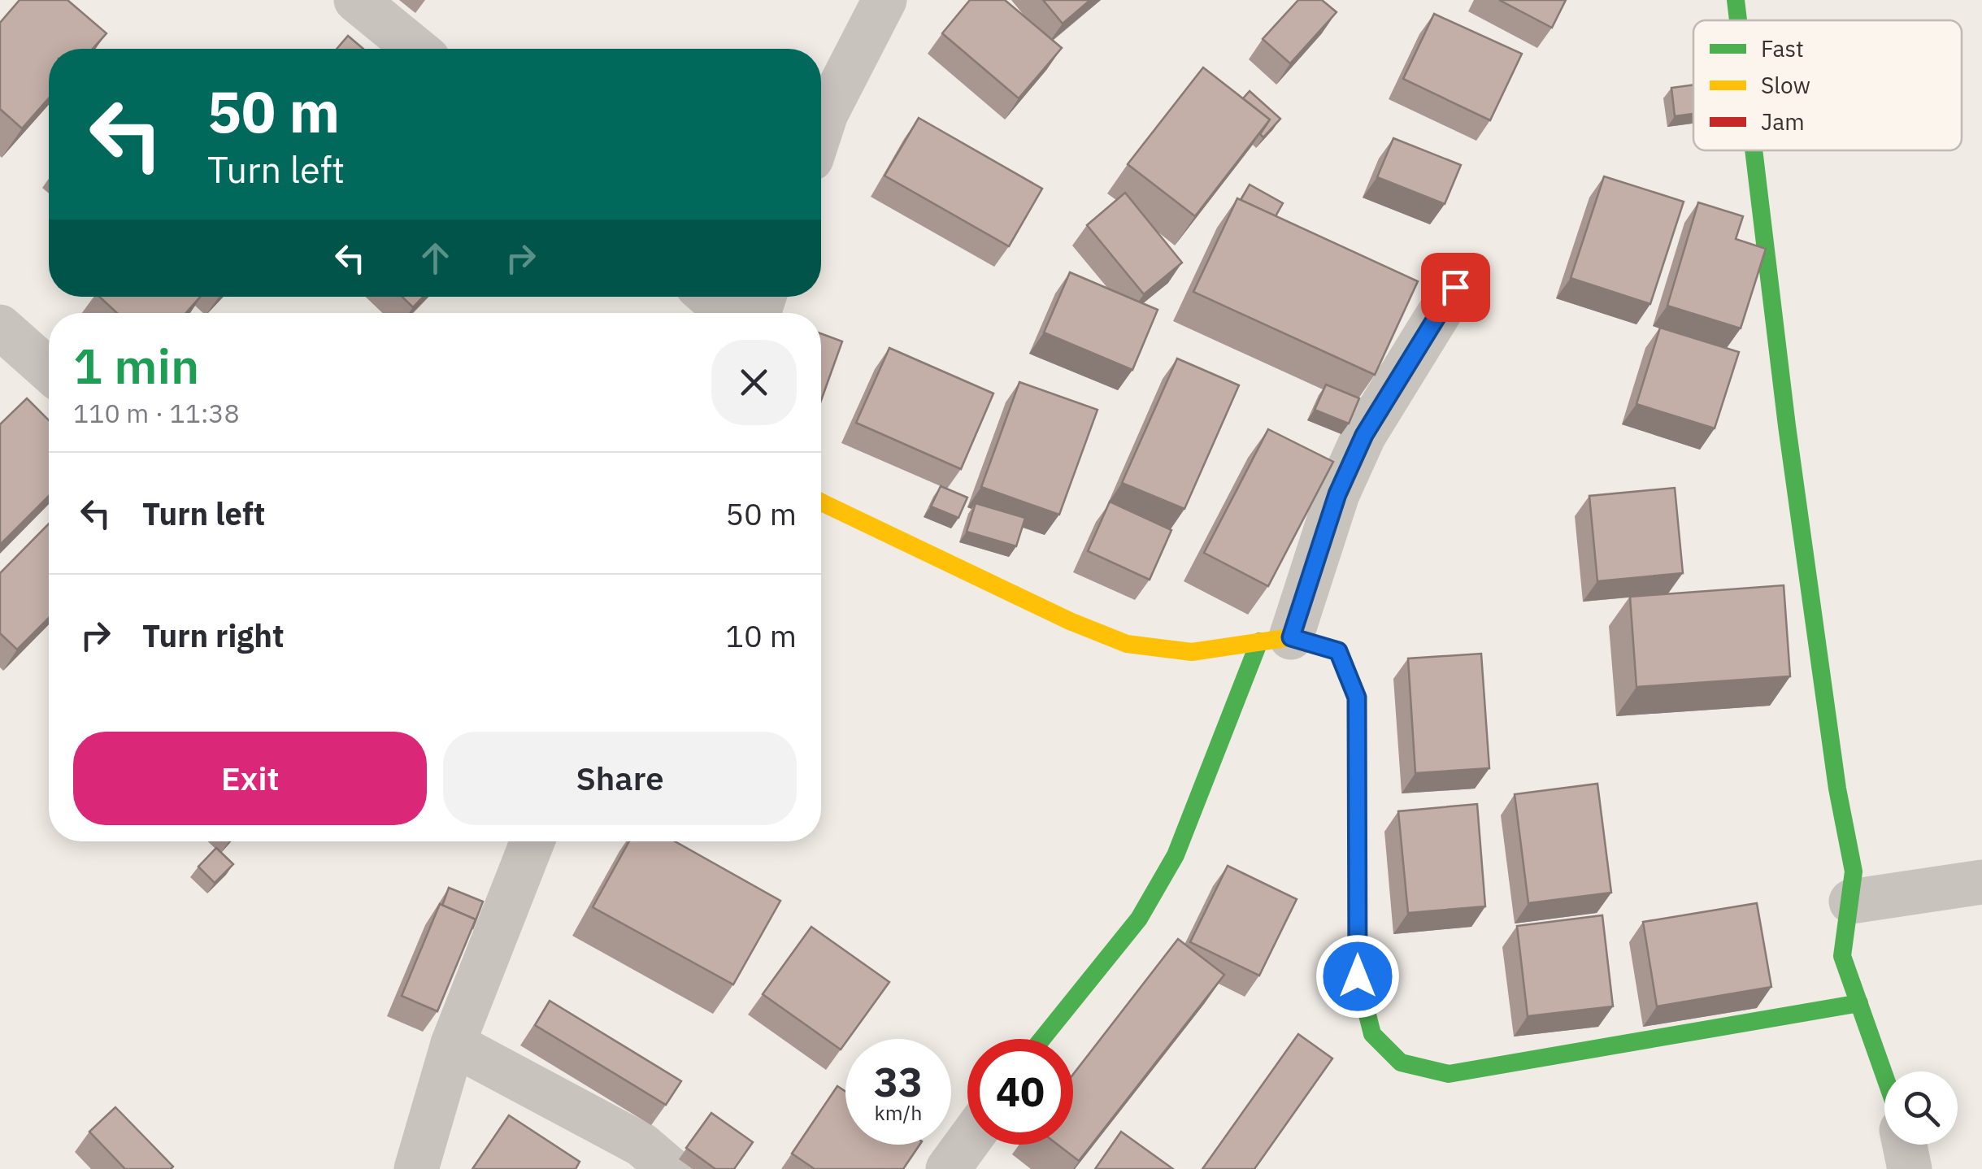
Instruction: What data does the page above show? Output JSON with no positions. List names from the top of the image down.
{
  "legend": ["Fast", "Slow", "Jam"],
  "page": {
    "turn": ["50 m", "Turn left"],
    "heading": ["1 min", "110 m · 11:38"],
    "list": [
      {
        "name": "Turn left",
        "value": "50 m"
      },
      {
        "name": "Turn right",
        "value": "10 m"
      }
    ],
    "buttons": ["Exit", "Share"],
    "speed": "33 km/h",
    "limit": "40"
  }
}
